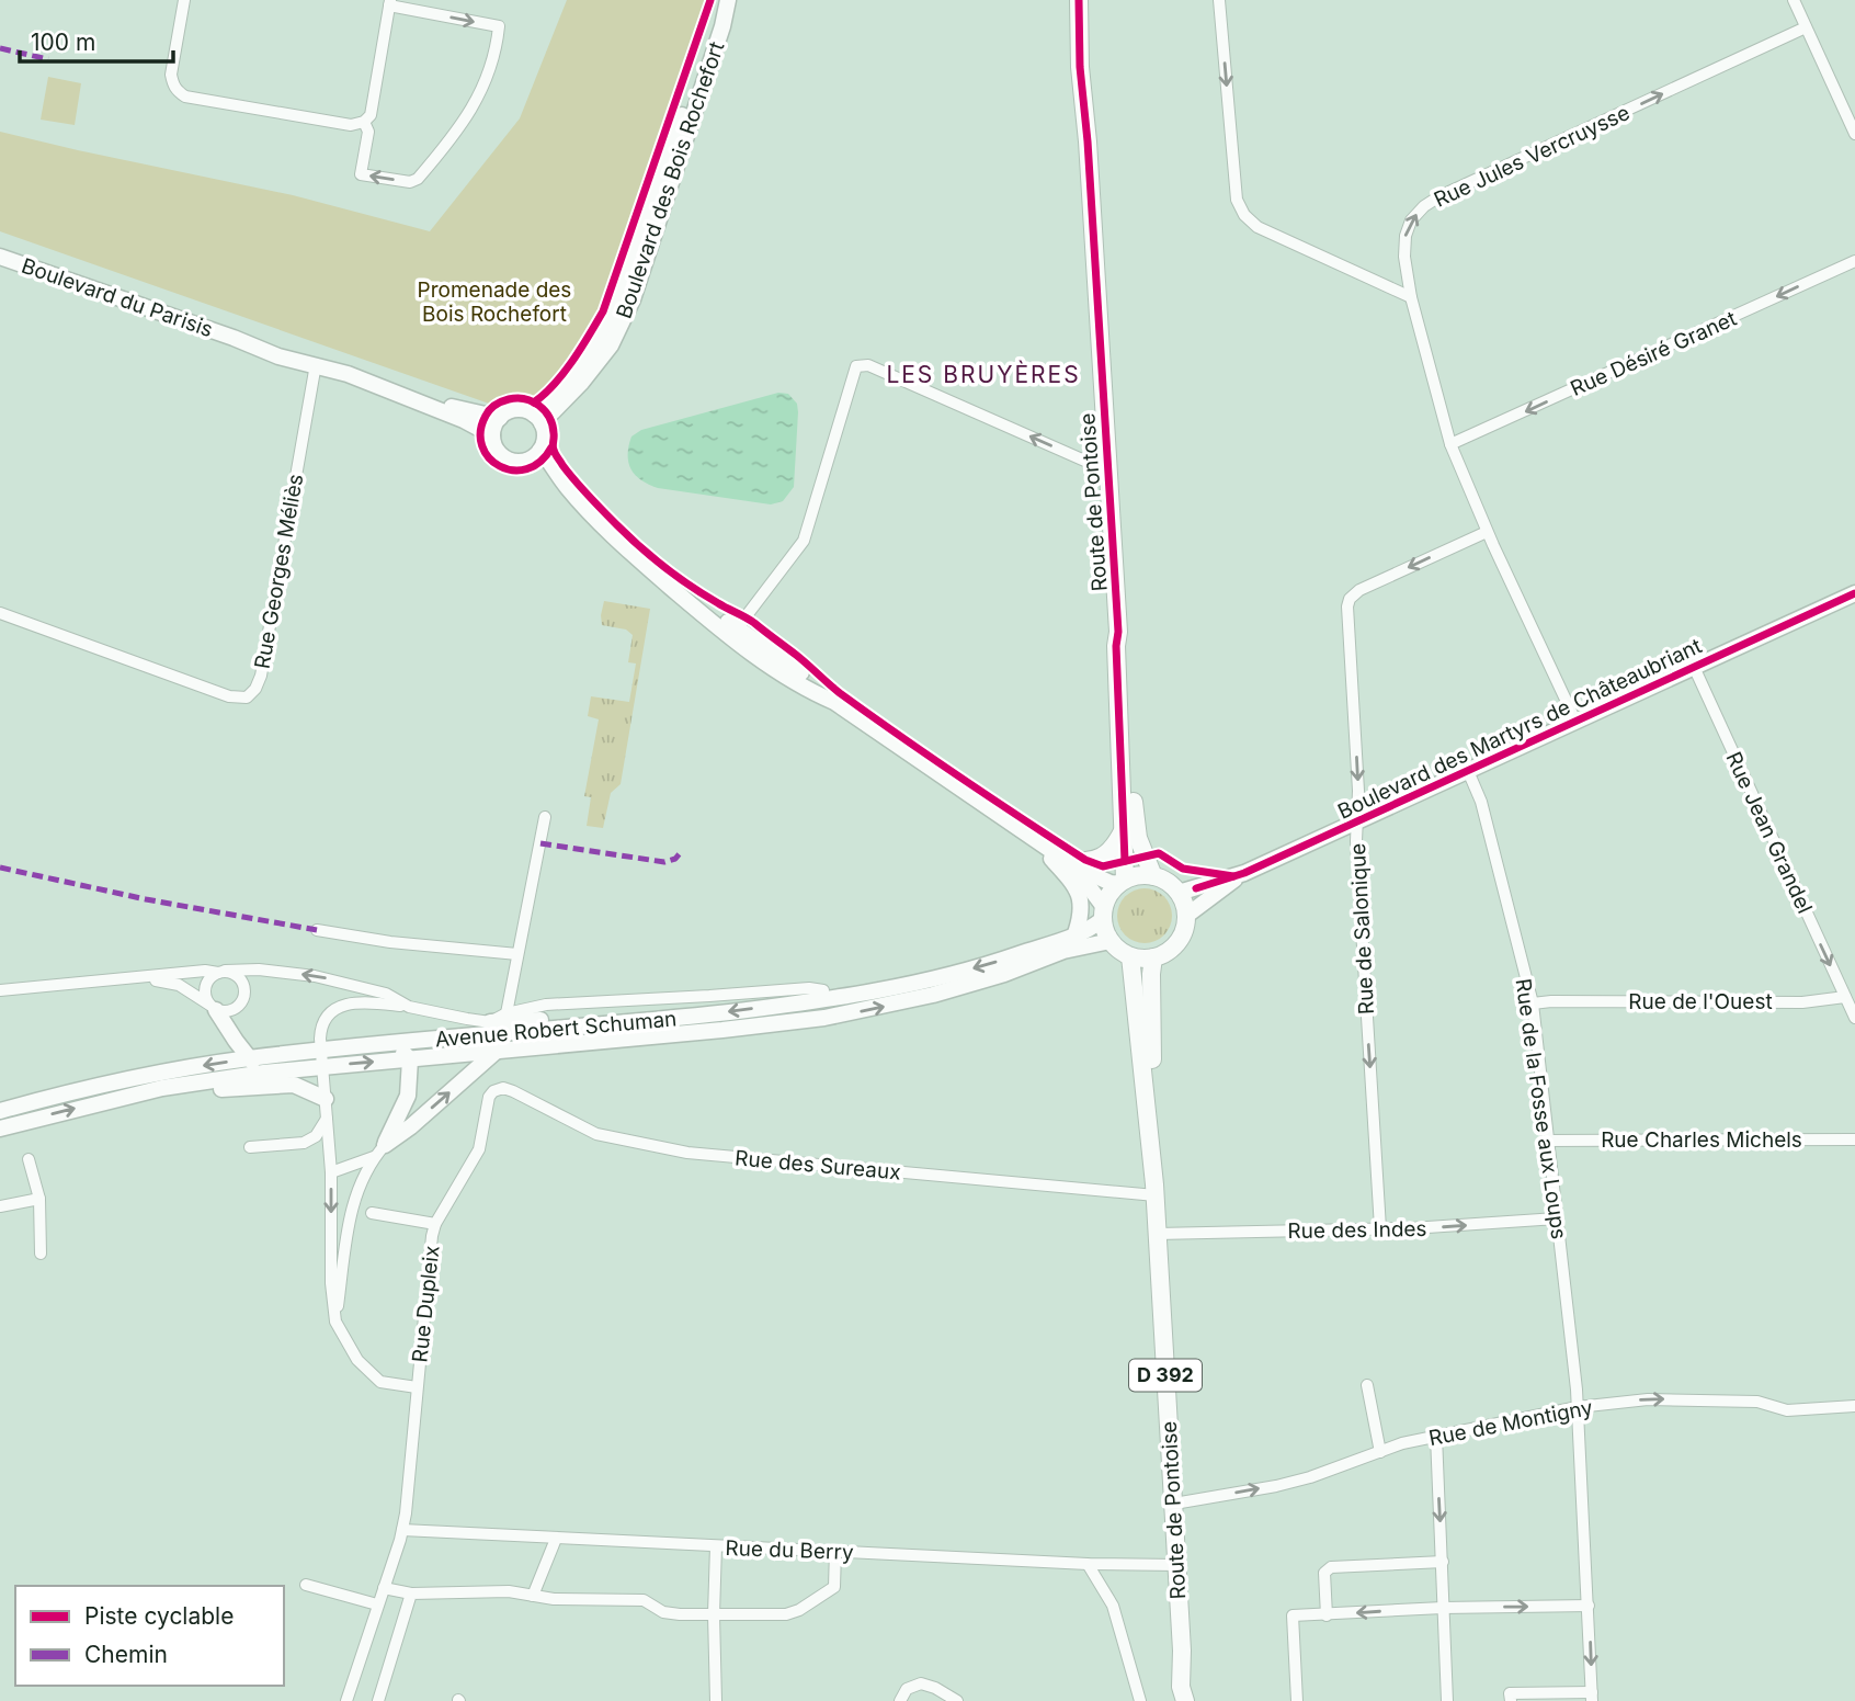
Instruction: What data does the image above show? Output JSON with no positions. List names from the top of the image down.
{
  "streets": {
    "main road": [
      "Boulevard des Bois Rochefort",
      "Boulevard du Parisis",
      "Route de Pontoise",
      "Boulevard des Martyrs de Châteaubriant",
      "Avenue Robert Schuman",
      "D 392"
    ],
    "street": [
      "Rue Jules Vercruysse",
      "Rue Désiré Granet",
      "Rue Georges Méliès",
      "Rue Jean Grandel",
      "Rue de Salonique",
      "Rue de l'Ouest",
      "Rue de la Fosse aux Loups",
      "Rue Charles Michels",
      "Rue des Sureaux",
      "Rue des Indes",
      "Rue Dupleix",
      "Rue de Montigny",
      "Rue du Berry"
    ]
  },
  "crossings": [
    ["Rue Jules Vercruysse", "Rue Désiré Granet"],
    ["Rue Jules Vercruysse", "Boulevard des Martyrs de Châteaubriant"],
    ["Rue Jules Vercruysse", "Rue de Salonique"],
    ["Boulevard des Bois Rochefort", "Boulevard du Parisis"],
    ["Boulevard du Parisis", "Rue Georges Méliès"],
    ["Route de Pontoise", "Boulevard des Martyrs de Châteaubriant"],
    ["Route de Pontoise", "Avenue Robert Schuman"],
    ["Route de Pontoise", "Rue des Sureaux"],
    ["Route de Pontoise", "Rue des Indes"],
    ["Route de Pontoise", "Rue de Montigny"],
    ["Route de Pontoise", "Rue du Berry"],
    ["Boulevard des Martyrs de Châteaubriant", "Rue Jean Grandel"],
    ["Boulevard des Martyrs de Châteaubriant", "Rue de Salonique"],
    ["Boulevard des Martyrs de Châteaubriant", "Avenue Robert Schuman"],
    ["Boulevard des Martyrs de Châteaubriant", "Rue de la Fosse aux Loups"],
    ["Rue Jean Grandel", "Rue de l'Ouest"],
    ["Rue de Salonique", "Rue des Indes"],
    ["Rue de l'Ouest", "Rue de la Fosse aux Loups"],
    ["Rue de la Fosse aux Loups", "Rue Charles Michels"],
    ["Rue de la Fosse aux Loups", "Rue des Indes"],
    ["Rue de la Fosse aux Loups", "Rue de Montigny"],
    ["Rue des Sureaux", "Rue Dupleix"],
    ["Rue Dupleix", "Rue du Berry"]
  ],
  "one_way": [
    "Rue Jules Vercruysse",
    "Rue Désiré Granet",
    "Rue Jean Grandel",
    "Rue de Salonique",
    "Rue des Indes",
    "Rue de Montigny"
  ],
  "districts": ["LES BRUYÈRES"],
  "parks": ["Promenade des Bois Rochefort"],
  "legend": ["Piste cyclable", "Chemin"],
  "scale_bar": "100 m"
}
